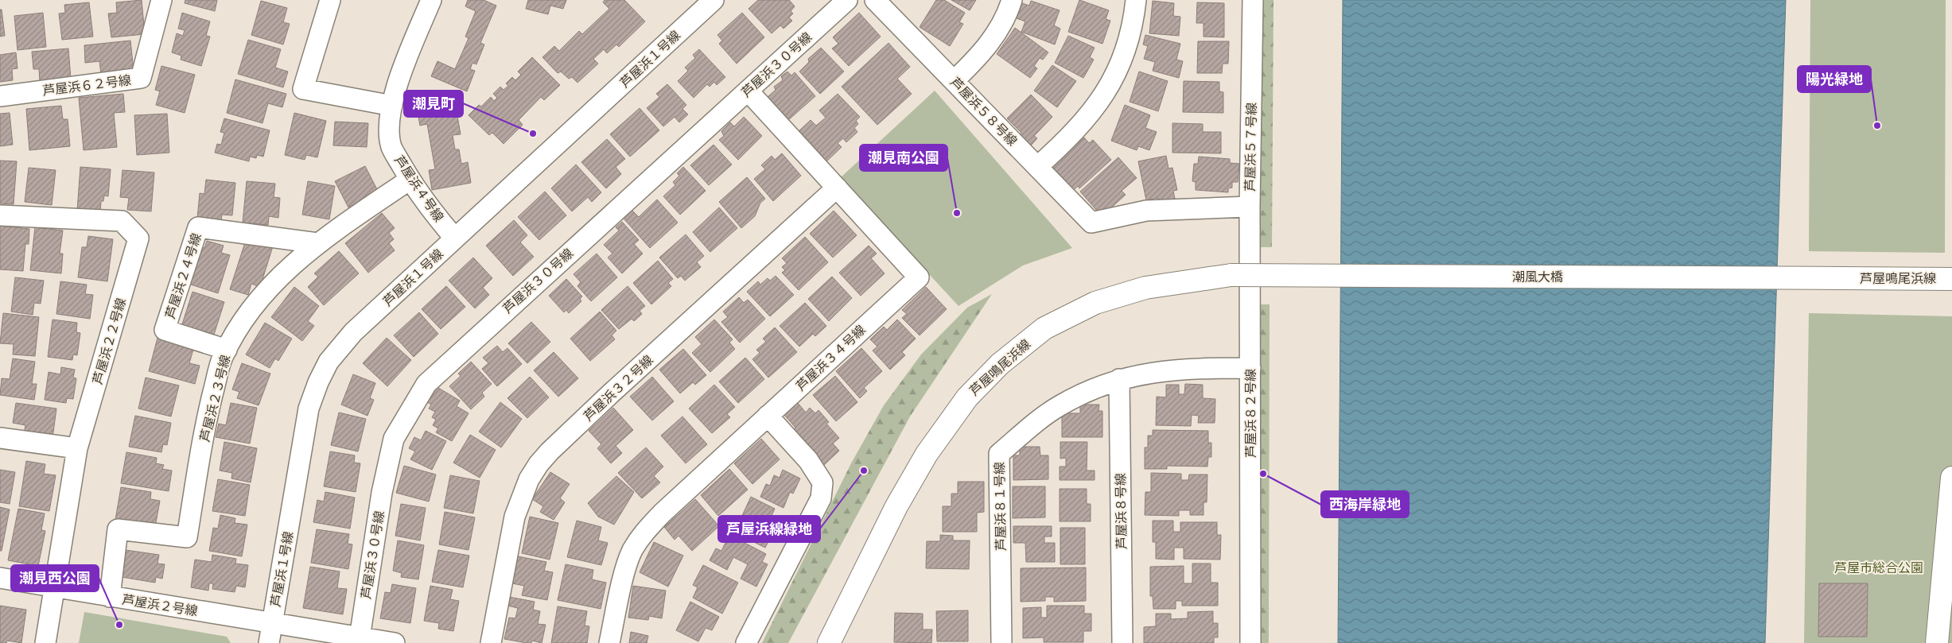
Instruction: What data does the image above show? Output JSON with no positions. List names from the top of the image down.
{
  "streets": {
    "main road": ["潮風大橋", "芦屋鳴尾浜線"],
    "street": [
      "芦屋浜１号線",
      "芦屋浜３０号線",
      "芦屋浜６２号線",
      "芦屋浜５８号線",
      "芦屋浜５７号線",
      "芦屋浜４号線",
      "芦屋浜２４号線",
      "芦屋浜２２号線",
      "芦屋浜３４号線",
      "芦屋浜３２号線",
      "芦屋浜２３号線",
      "芦屋浜８２号線",
      "芦屋浜８１号線",
      "芦屋浜８号線",
      "芦屋浜２号線"
    ]
  },
  "crossings": [
    ["芦屋浜１号線", "芦屋浜４号線"],
    ["芦屋浜１号線", "芦屋浜２号線"],
    ["芦屋浜３０号線", "芦屋浜３４号線"],
    ["芦屋浜３０号線", "芦屋浜２号線"],
    ["芦屋浜５８号線", "芦屋浜５７号線"],
    ["芦屋浜５７号線", "芦屋浜８２号線"],
    ["芦屋浜４号線", "芦屋浜２３号線"],
    ["芦屋浜２４号線", "芦屋浜２３号線"],
    ["潮風大橋", "芦屋鳴尾浜線"],
    ["芦屋浜２２号線", "芦屋浜２号線"],
    ["芦屋浜３４号線", "芦屋浜３２号線"],
    ["芦屋浜２３号線", "芦屋浜２号線"],
    ["芦屋浜８２号線", "芦屋浜８１号線"],
    ["芦屋浜８１号線", "芦屋浜８号線"]
  ],
  "parks": ["芦屋市総合公園"],
  "places": [
    "陽光緑地",
    "潮見町",
    "潮見南公園",
    "芦屋浜線緑地",
    "西海岸緑地",
    "潮見西公園"
  ]
}
